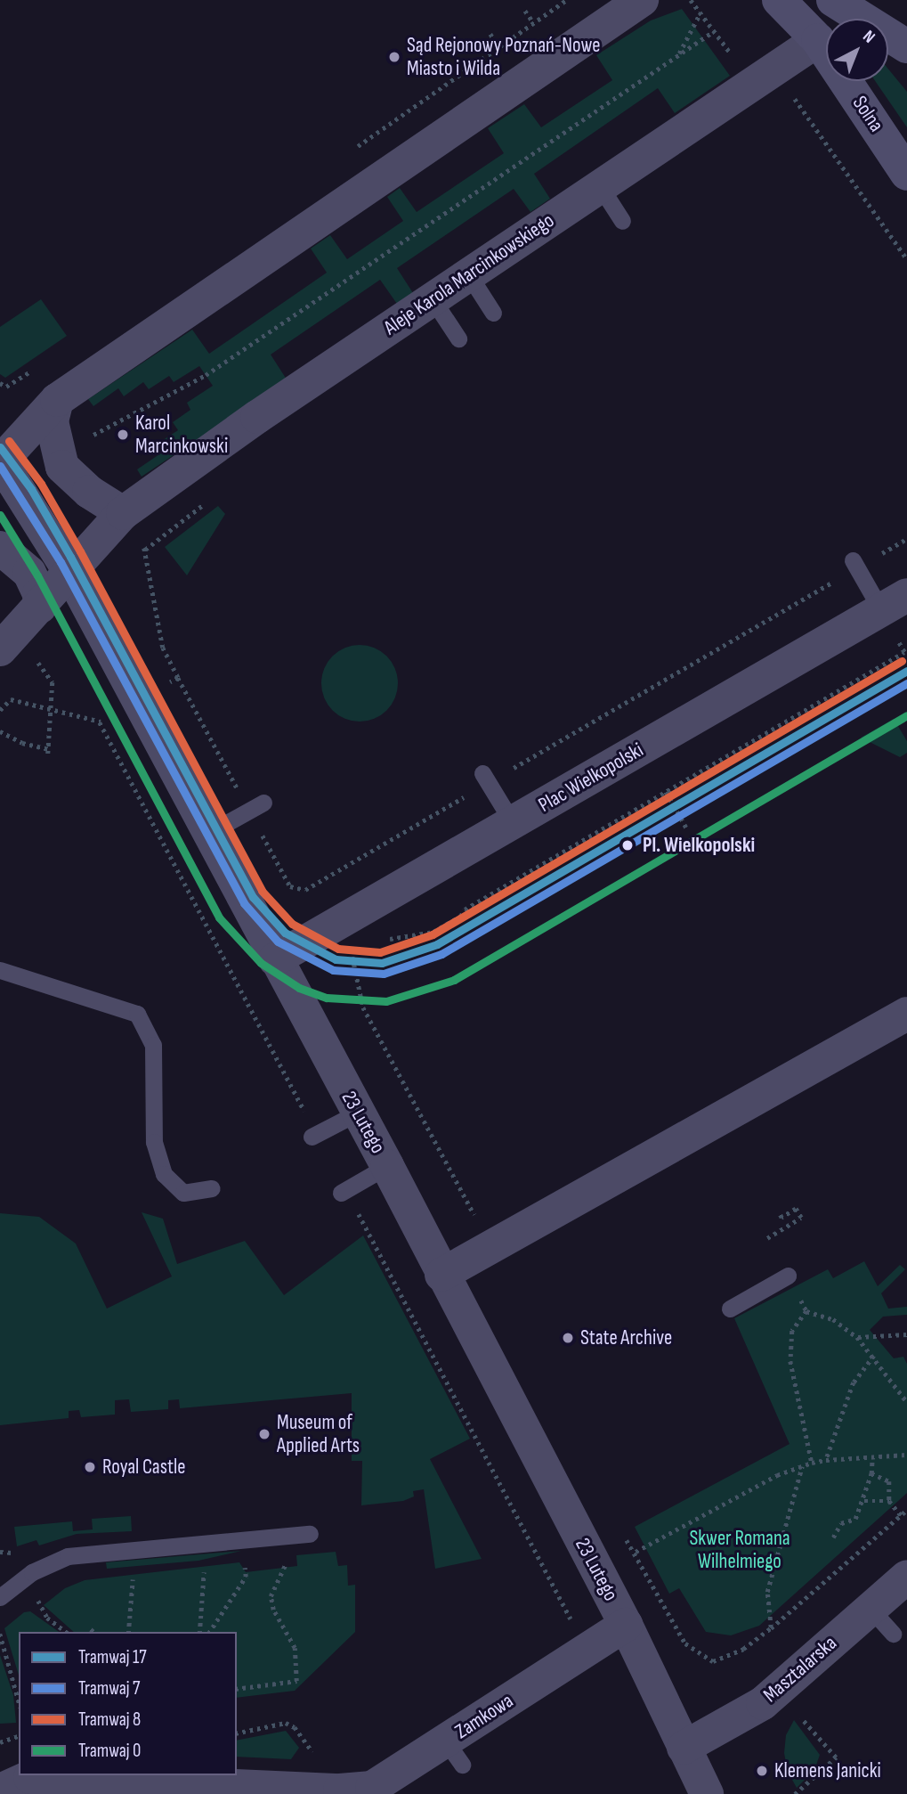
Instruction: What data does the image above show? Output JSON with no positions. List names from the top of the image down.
{
  "streets": {
    "street": [
      "Solna",
      "Aleje Karola Marcinkowskiego",
      "Plac Wielkopolski",
      "23 Lutego",
      "Masztalarska",
      "Zamkowa"
    ]
  },
  "crossings": [
    ["Solna", "Aleje Karola Marcinkowskiego"],
    ["Aleje Karola Marcinkowskiego", "23 Lutego"],
    ["Plac Wielkopolski", "23 Lutego"],
    ["23 Lutego", "Masztalarska"],
    ["23 Lutego", "Zamkowa"]
  ],
  "parks": ["Skwer Romana Wilhelmiego"],
  "places": [
    "Sąd Rejonowy Poznań-Nowe Miasto i Wilda",
    "Karol Marcinkowski",
    "Pl. Wielkopolski",
    "State Archive",
    "Museum of Applied Arts",
    "Royal Castle",
    "Klemens Janicki"
  ],
  "lines": [
    "tram line 8",
    "tram line 17",
    "tram line 7",
    "tram line 0"
  ],
  "legend": [
    "Tramwaj 17",
    "Tramwaj 7",
    "Tramwaj 8",
    "Tramwaj 0"
  ],
  "north": "top right"
}
